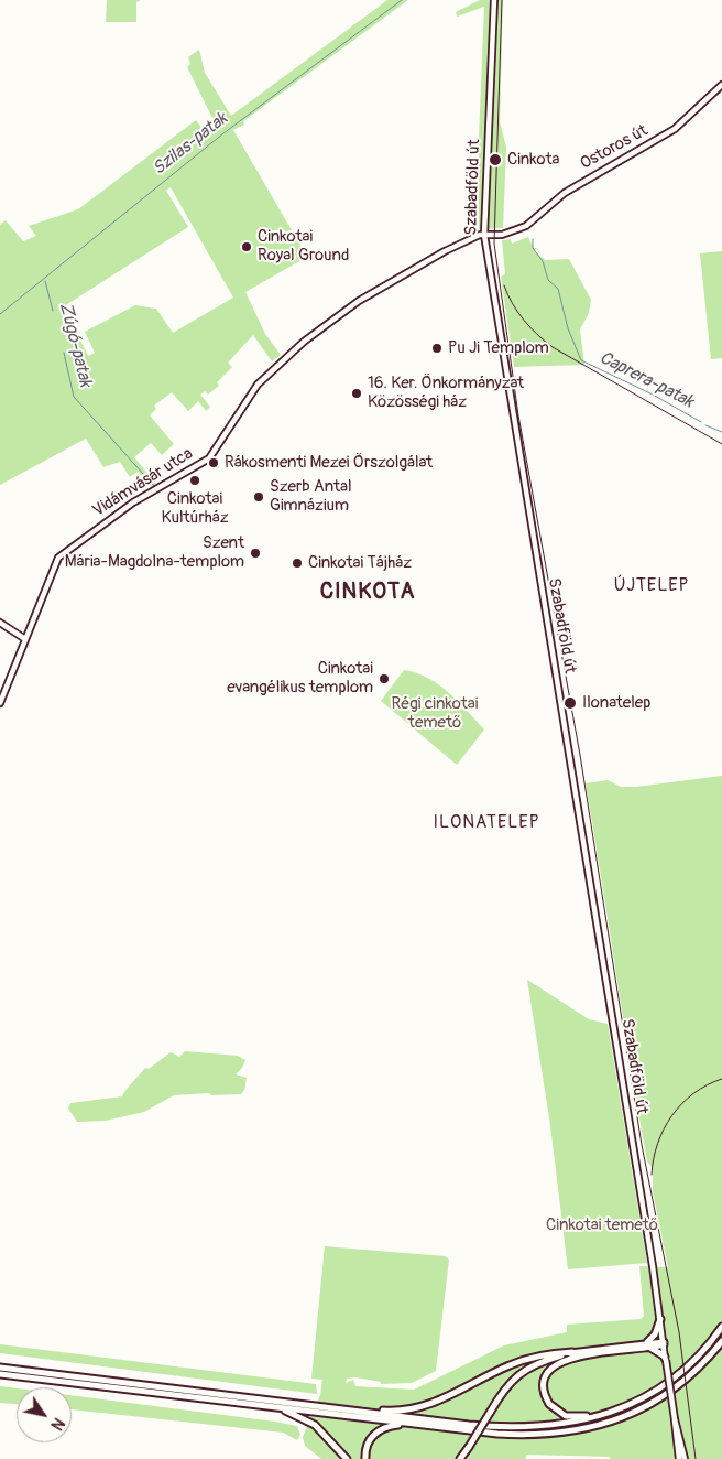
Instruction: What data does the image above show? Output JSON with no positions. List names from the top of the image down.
{
  "streets": {
    "main road": ["Ostoros út", "Szabadföld út", "Vidámvásár utca"]
  },
  "crossings": [
    ["Ostoros út", "Szabadföld út"],
    ["Ostoros út", "Vidámvásár utca"],
    ["Szabadföld út", "Vidámvásár utca"]
  ],
  "districts": ["ÚJTELEP", "CINKOTA", "ILONATELEP"],
  "water": ["Szilas-patak", "Zúgó-patak", "Caprera-patak"],
  "parks": ["Régi cinkotai temető", "Cinkotai temető"],
  "places": [
    "Cinkota",
    "Cinkotai Royal Ground",
    "Pu Ji Templom",
    "16. Ker. Önkormányzat Közösségi ház",
    "Rákosmenti Mezei Őrszolgálat",
    "Cinkotai Kultúrház",
    "Szerb Antal Gimnázium",
    "Szent Mária-Magdolna-templom",
    "Cinkotai Tájház",
    "Cinkotai evangélikus templom",
    "Ilonatelep"
  ],
  "north": "bottom right"
}
